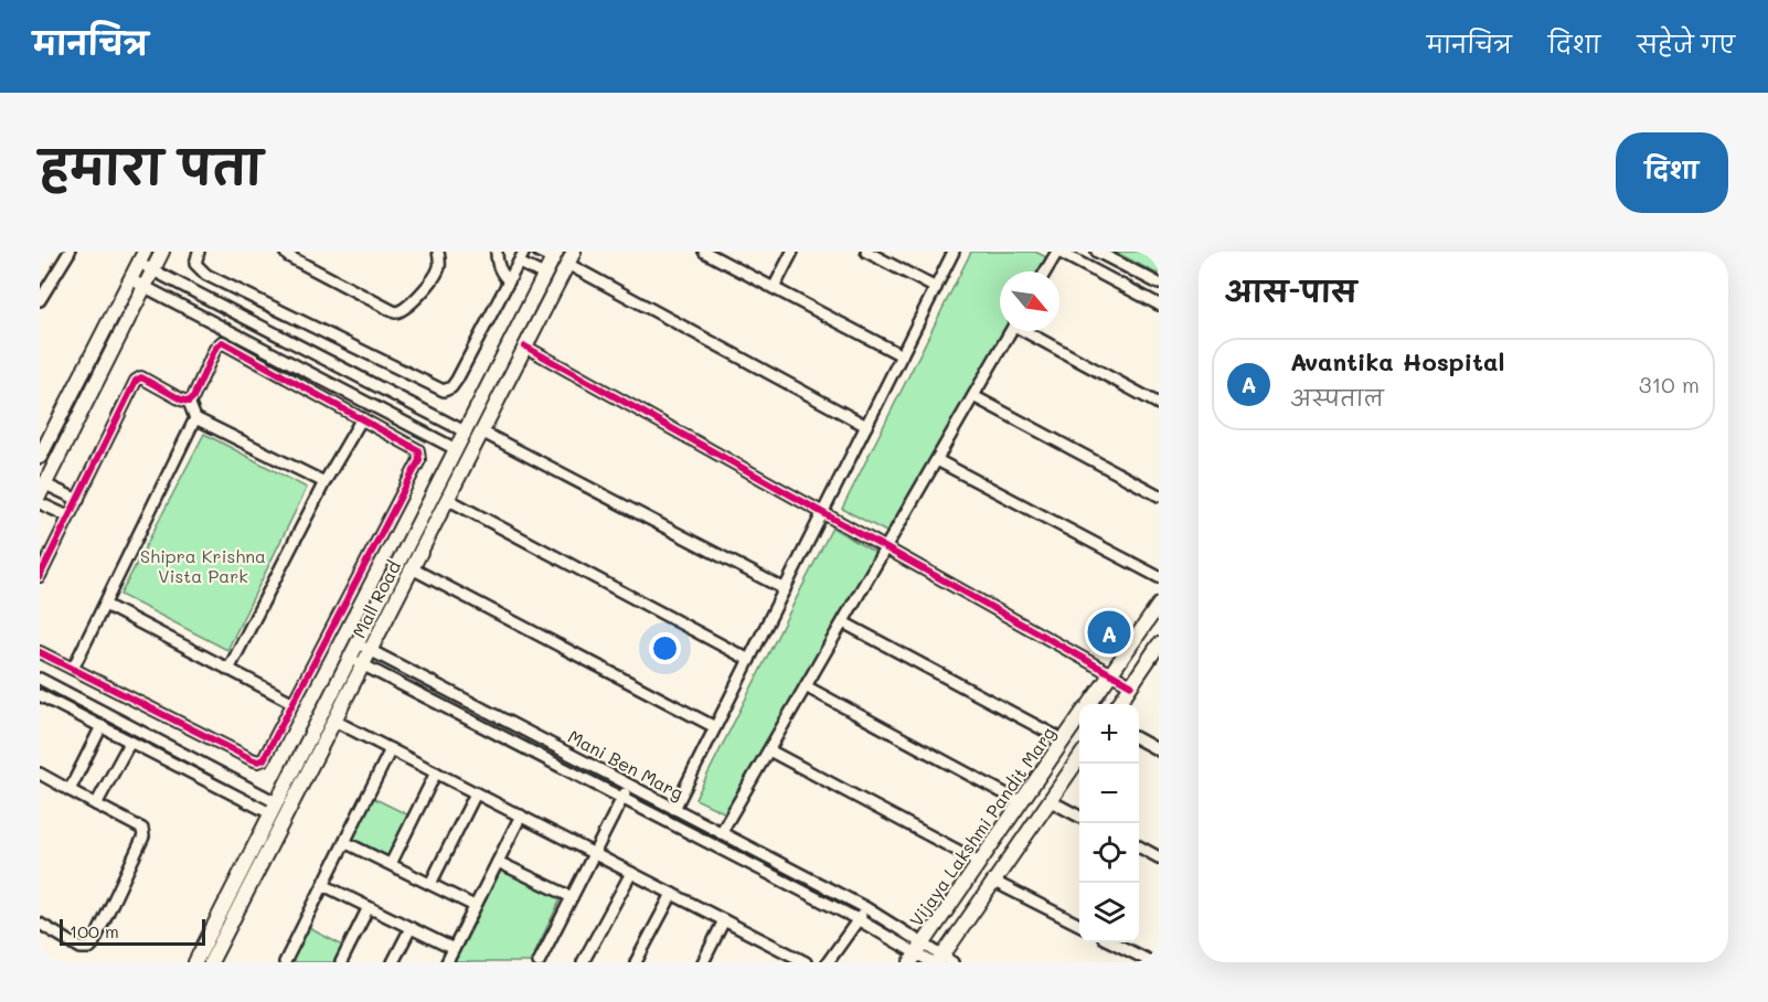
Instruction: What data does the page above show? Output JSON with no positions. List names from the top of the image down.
{
  "streets": {
    "street": ["Mall Road", "Mani Ben Marg", "Vijaya Lakshmi Pandit Marg"]
  },
  "crossings": [
    ["Mall Road", "Mani Ben Marg"],
    ["Mani Ben Marg", "Vijaya Lakshmi Pandit Marg"]
  ],
  "parks": ["Shipra Krishna Vista Park"],
  "scale_bar": "100 m",
  "north": "bottom right",
  "page": {
    "header": "मानचित्र",
    "nav": ["मानचित्र", "दिशा", "सहेजे गए"],
    "title": "हमारा पता",
    "buttons": "दिशा",
    "heading": "आस-पास",
    "list": [
      {
        "mark": "A",
        "name": "Avantika Hospital",
        "note": "अस्पताल",
        "value": "310 m"
      }
    ],
    "pins": "A",
    "map_buttons": ["+", "−"],
    "scale": "100 m"
  }
}
